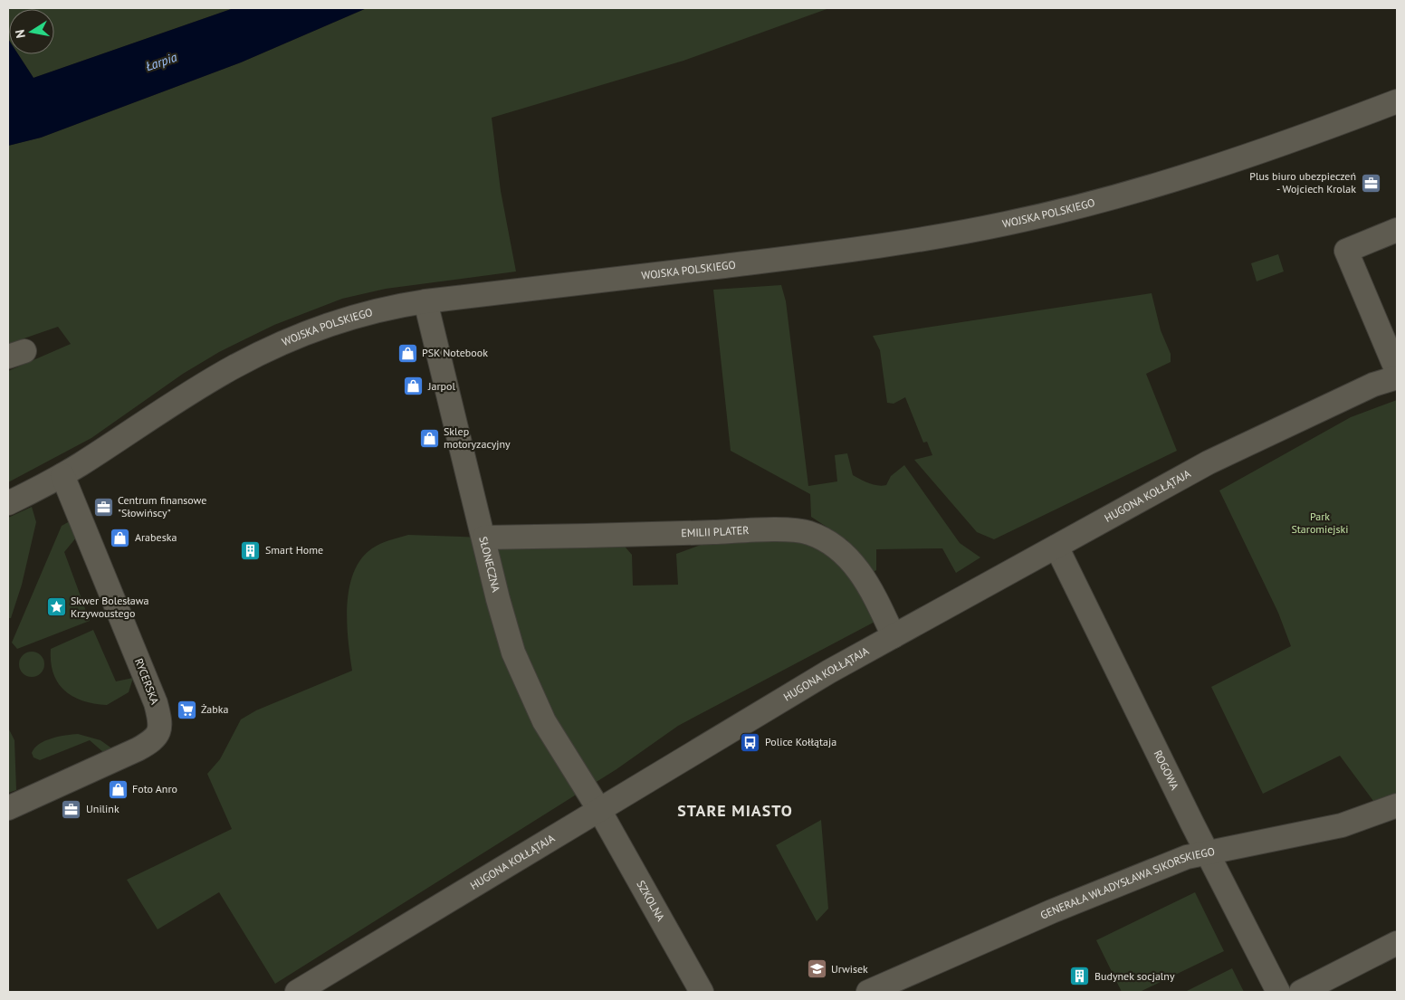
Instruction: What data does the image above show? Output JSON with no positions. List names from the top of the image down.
{
  "streets": {
    "street": [
      "WOJSKA POLSKIEGO",
      "HUGONA KOŁŁĄTAJA",
      "EMILII PLATER",
      "SŁONECZNA",
      "RYCERSKA",
      "ROGOWA",
      "GENERAŁA WŁADYSŁAWA SIKORSKIEGO",
      "SZKOLNA"
    ]
  },
  "crossings": [
    ["WOJSKA POLSKIEGO", "SŁONECZNA"],
    ["WOJSKA POLSKIEGO", "RYCERSKA"],
    ["HUGONA KOŁŁĄTAJA", "EMILII PLATER"],
    ["HUGONA KOŁŁĄTAJA", "SŁONECZNA"],
    ["HUGONA KOŁŁĄTAJA", "ROGOWA"],
    ["HUGONA KOŁŁĄTAJA", "SZKOLNA"],
    ["EMILII PLATER", "SŁONECZNA"],
    ["SŁONECZNA", "SZKOLNA"],
    ["ROGOWA", "GENERAŁA WŁADYSŁAWA SIKORSKIEGO"]
  ],
  "districts": ["STARE MIASTO"],
  "water": ["Łarpia"],
  "parks": ["Park Staromiejski"],
  "places": {
    "office": ["Plus biuro ubezpieczeń - Wojciech Krolak", "Centrum finansowe \"Słowińscy\"", "Unilink"],
    "shop": [
      "PSK Notebook",
      "Jarpol",
      "Sklep motoryzacyjny",
      "Arabeska",
      "Foto Anro"
    ],
    "building": ["Smart Home", "Budynek socjalny"],
    "place": ["Skwer Bolesława Krzywoustego"],
    "supermarket": ["Żabka"],
    "bus stop": ["Police Kołłątaja"],
    "school or university": ["Urwisek"]
  },
  "north": "left"
}
